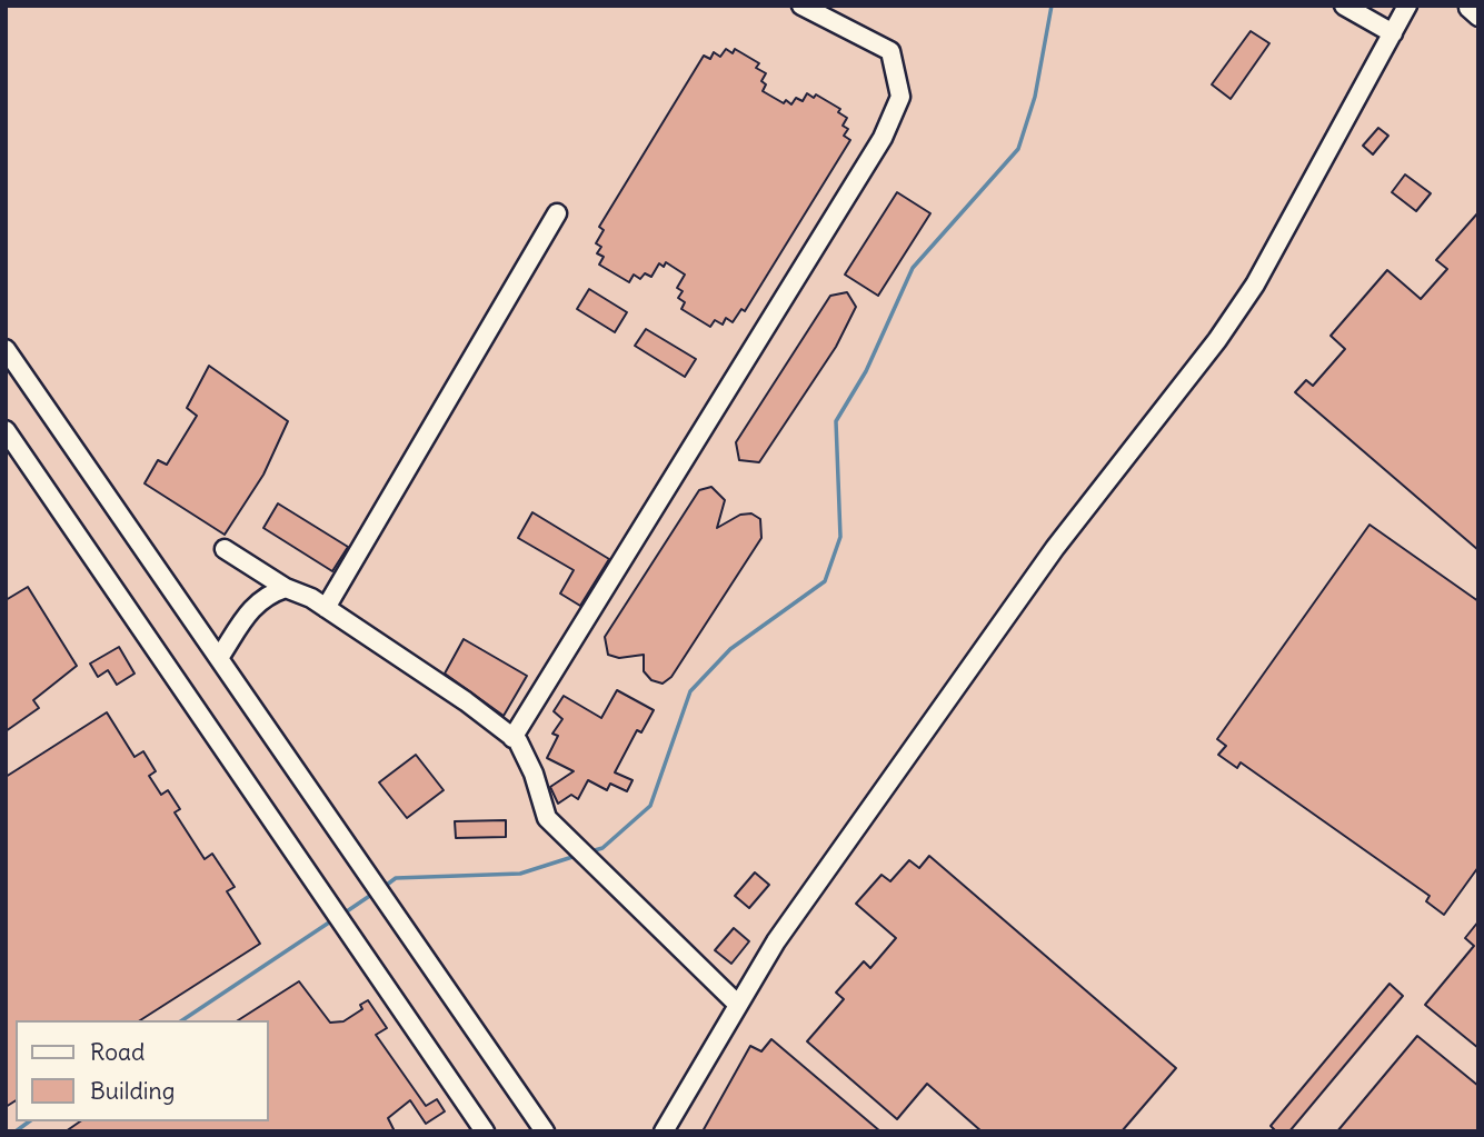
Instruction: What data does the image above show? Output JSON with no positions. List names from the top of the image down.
{
  "legend": ["Road", "Building"]
}
